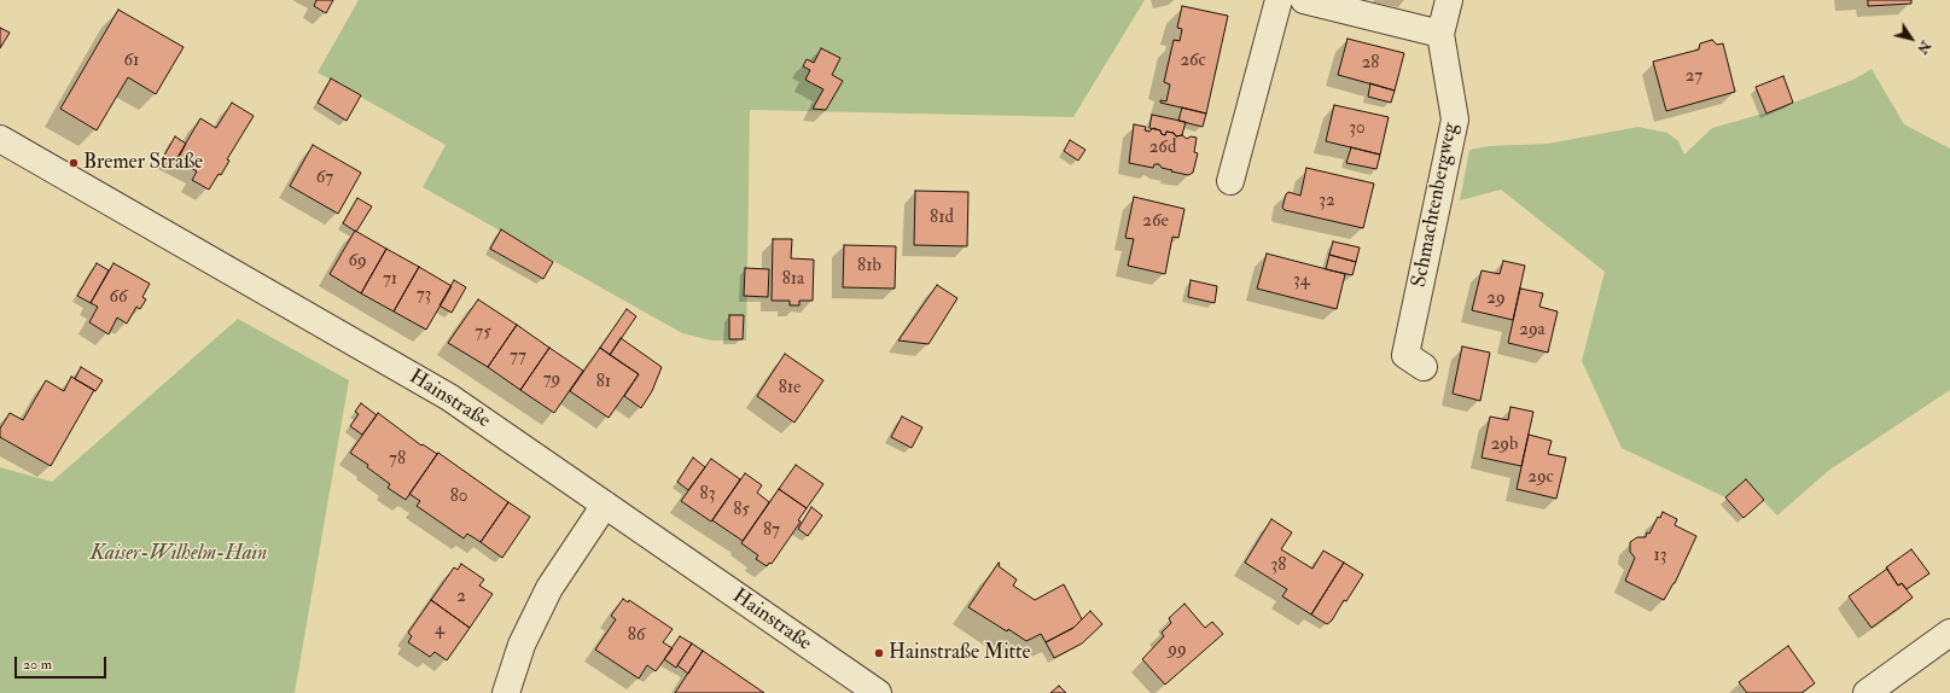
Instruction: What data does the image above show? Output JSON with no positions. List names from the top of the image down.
{
  "streets": {
    "street": ["Schmachtenbergweg", "Hainstraße"]
  },
  "parks": ["Kaiser-Wilhelm-Hain"],
  "places": ["Bremer Straße", "Hainstraße Mitte"],
  "house_numbers": [
    "61",
    "26c",
    "28",
    "27",
    "30",
    "26d",
    "67",
    "32",
    "81d",
    "26e",
    "69",
    "81b",
    "71",
    "81a",
    "34",
    "73",
    "66",
    "29",
    "29a",
    "75",
    "77",
    "79",
    "81",
    "81e",
    "29b",
    "78",
    "29c",
    "83",
    "80",
    "85",
    "87",
    "13",
    "38",
    "2",
    "4",
    "86",
    "99"
  ],
  "scale_bar": "20 m",
  "north": "bottom right"
}
